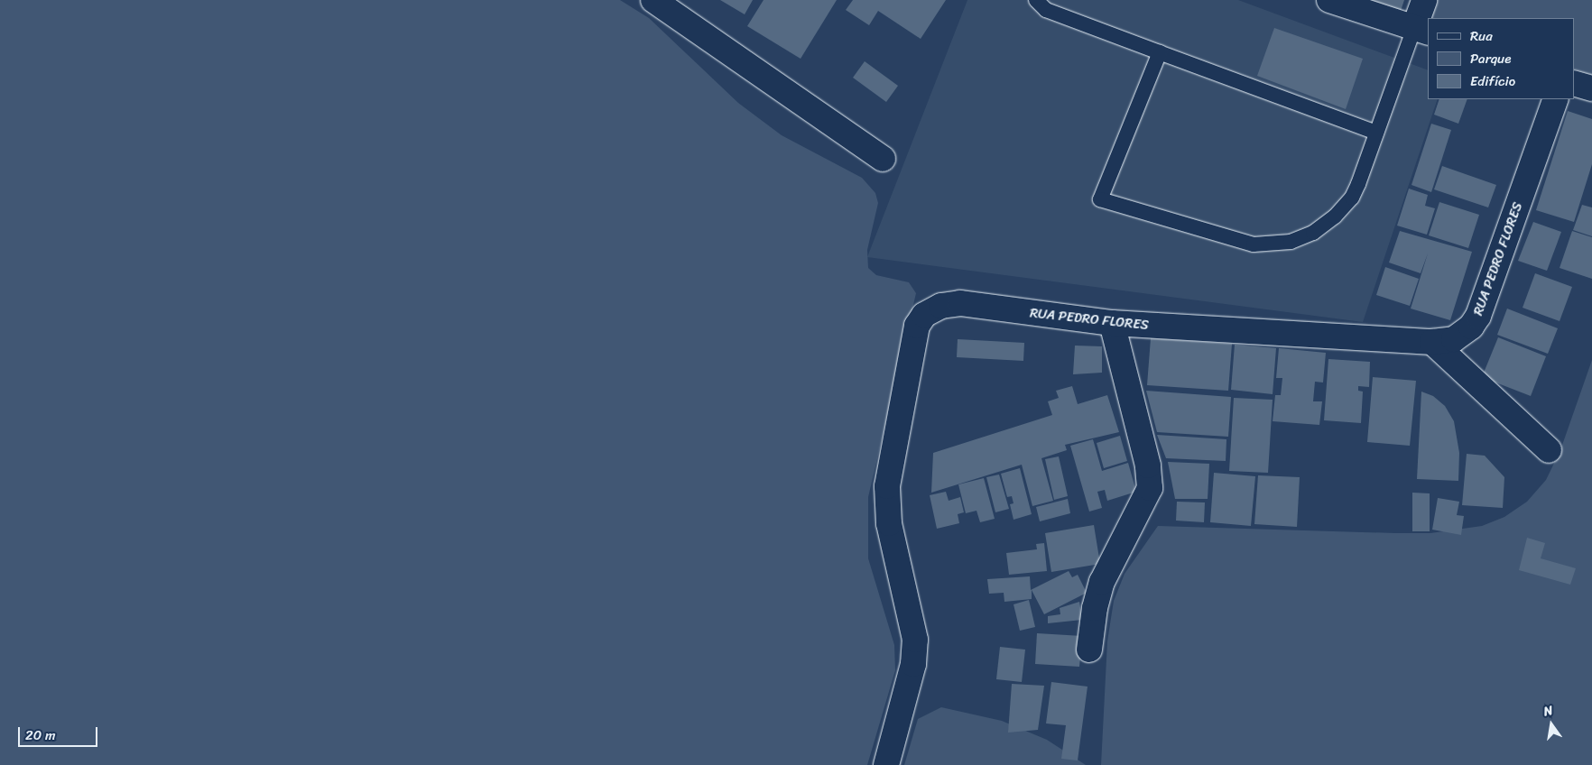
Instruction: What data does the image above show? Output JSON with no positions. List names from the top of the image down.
{
  "streets": {
    "street": ["RUA PEDRO FLORES"]
  },
  "legend": ["Rua", "Parque", "Edifício"],
  "scale_bar": "20 m",
  "north": "top"
}
